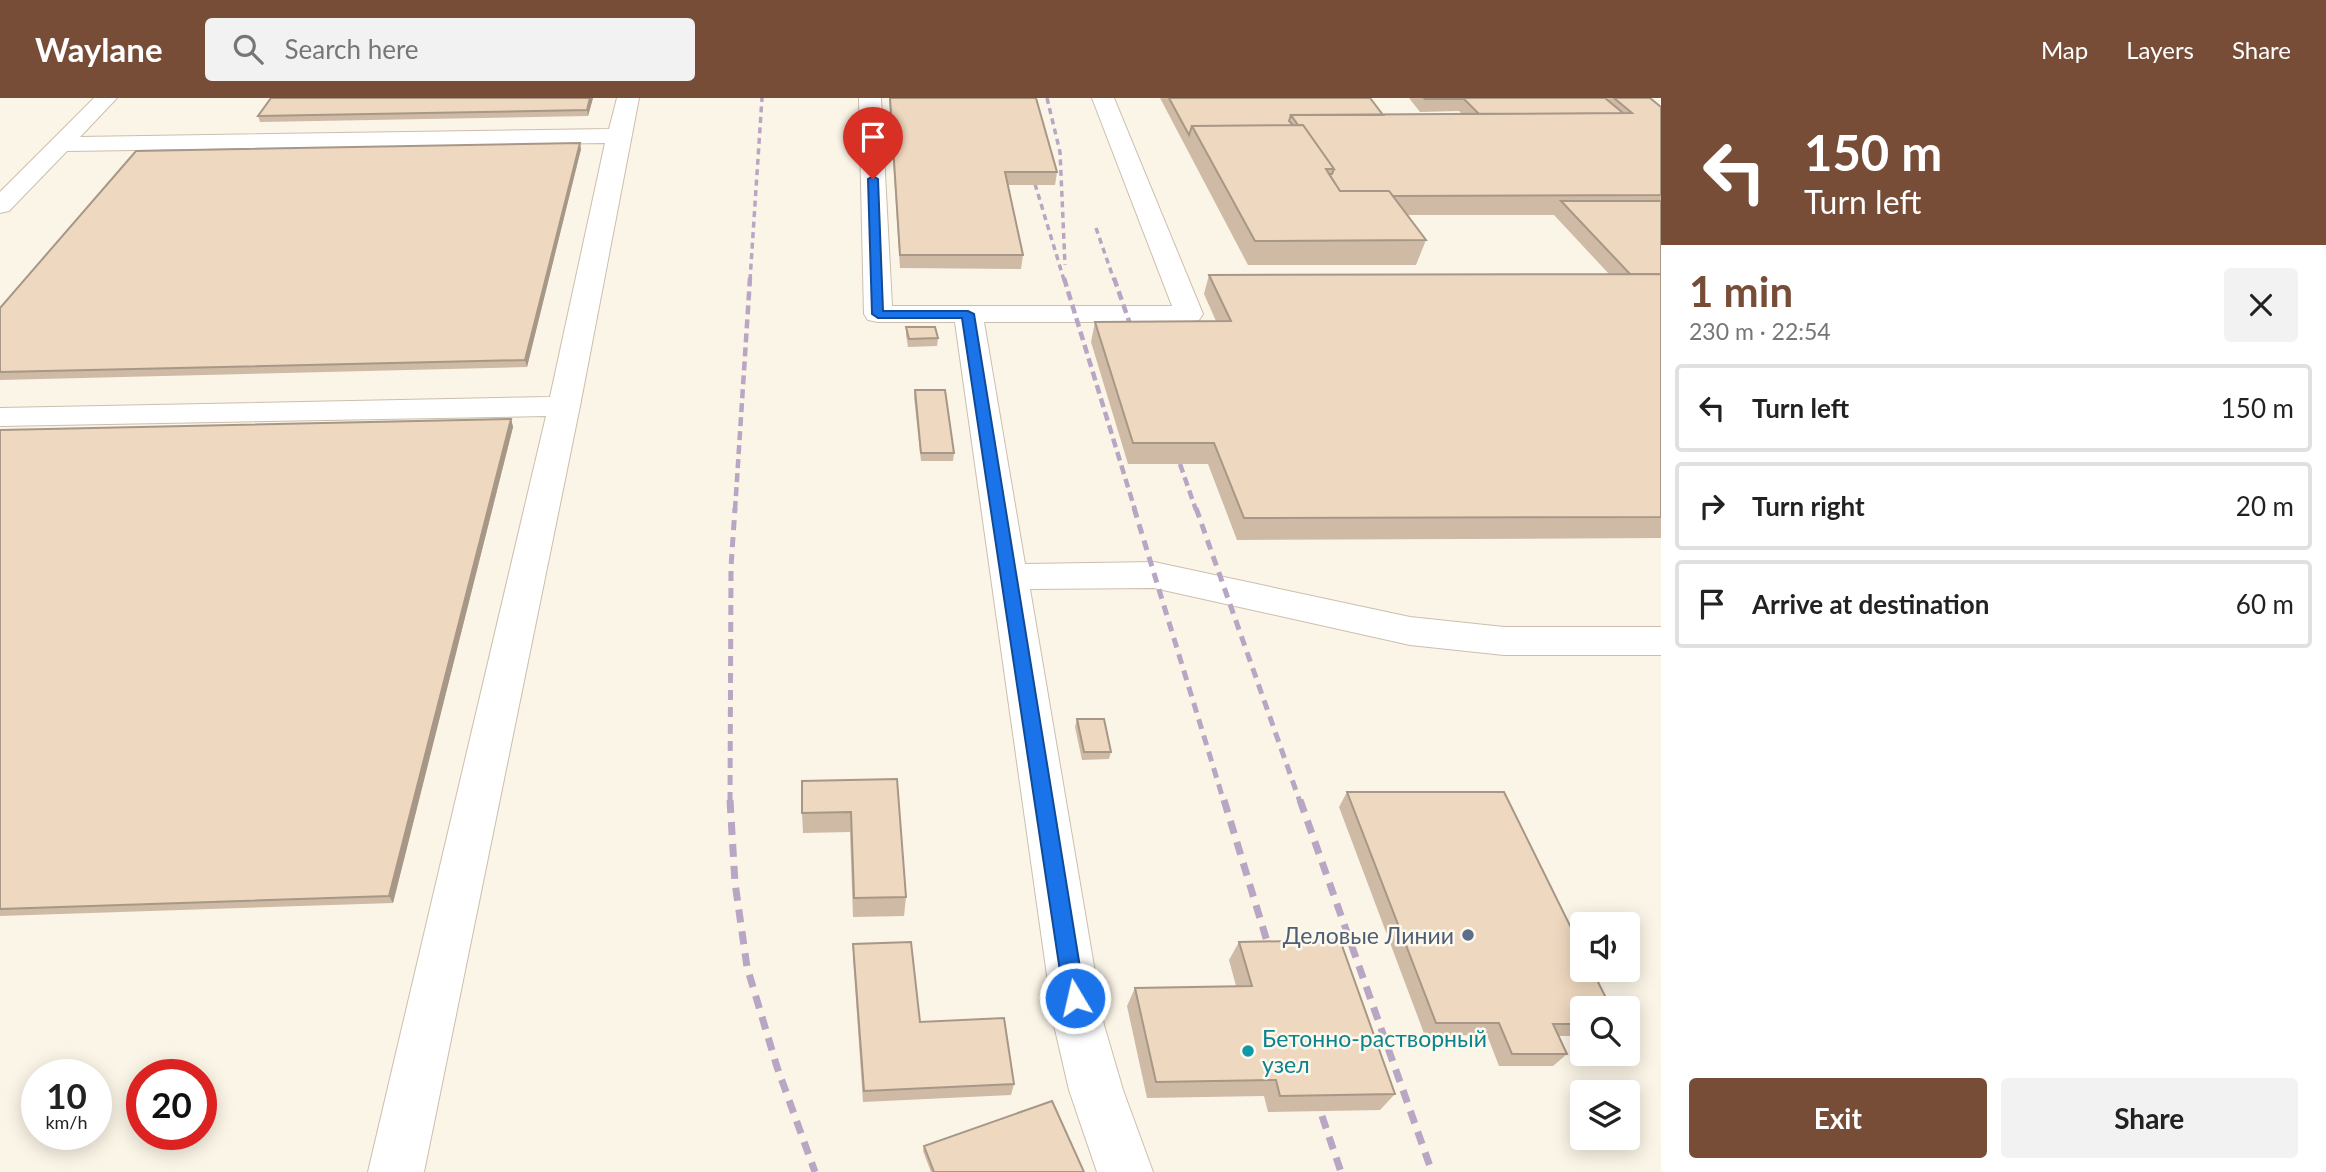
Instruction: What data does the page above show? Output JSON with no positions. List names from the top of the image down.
{
  "places": ["Деловые Линии", "Бетонно-растворный узел"],
  "page": {
    "header": "Waylane",
    "search": "Search here",
    "nav": ["Map", "Layers", "Share"],
    "turn": ["150 m", "Turn left"],
    "heading": ["1 min", "230 m · 22:54"],
    "list": [
      {
        "name": "Turn left",
        "value": "150 m"
      },
      {
        "name": "Turn right",
        "value": "20 m"
      },
      {
        "name": "Arrive at destination",
        "value": "60 m"
      }
    ],
    "speed": "10 km/h",
    "limit": "20",
    "buttons": ["Exit", "Share"]
  }
}
